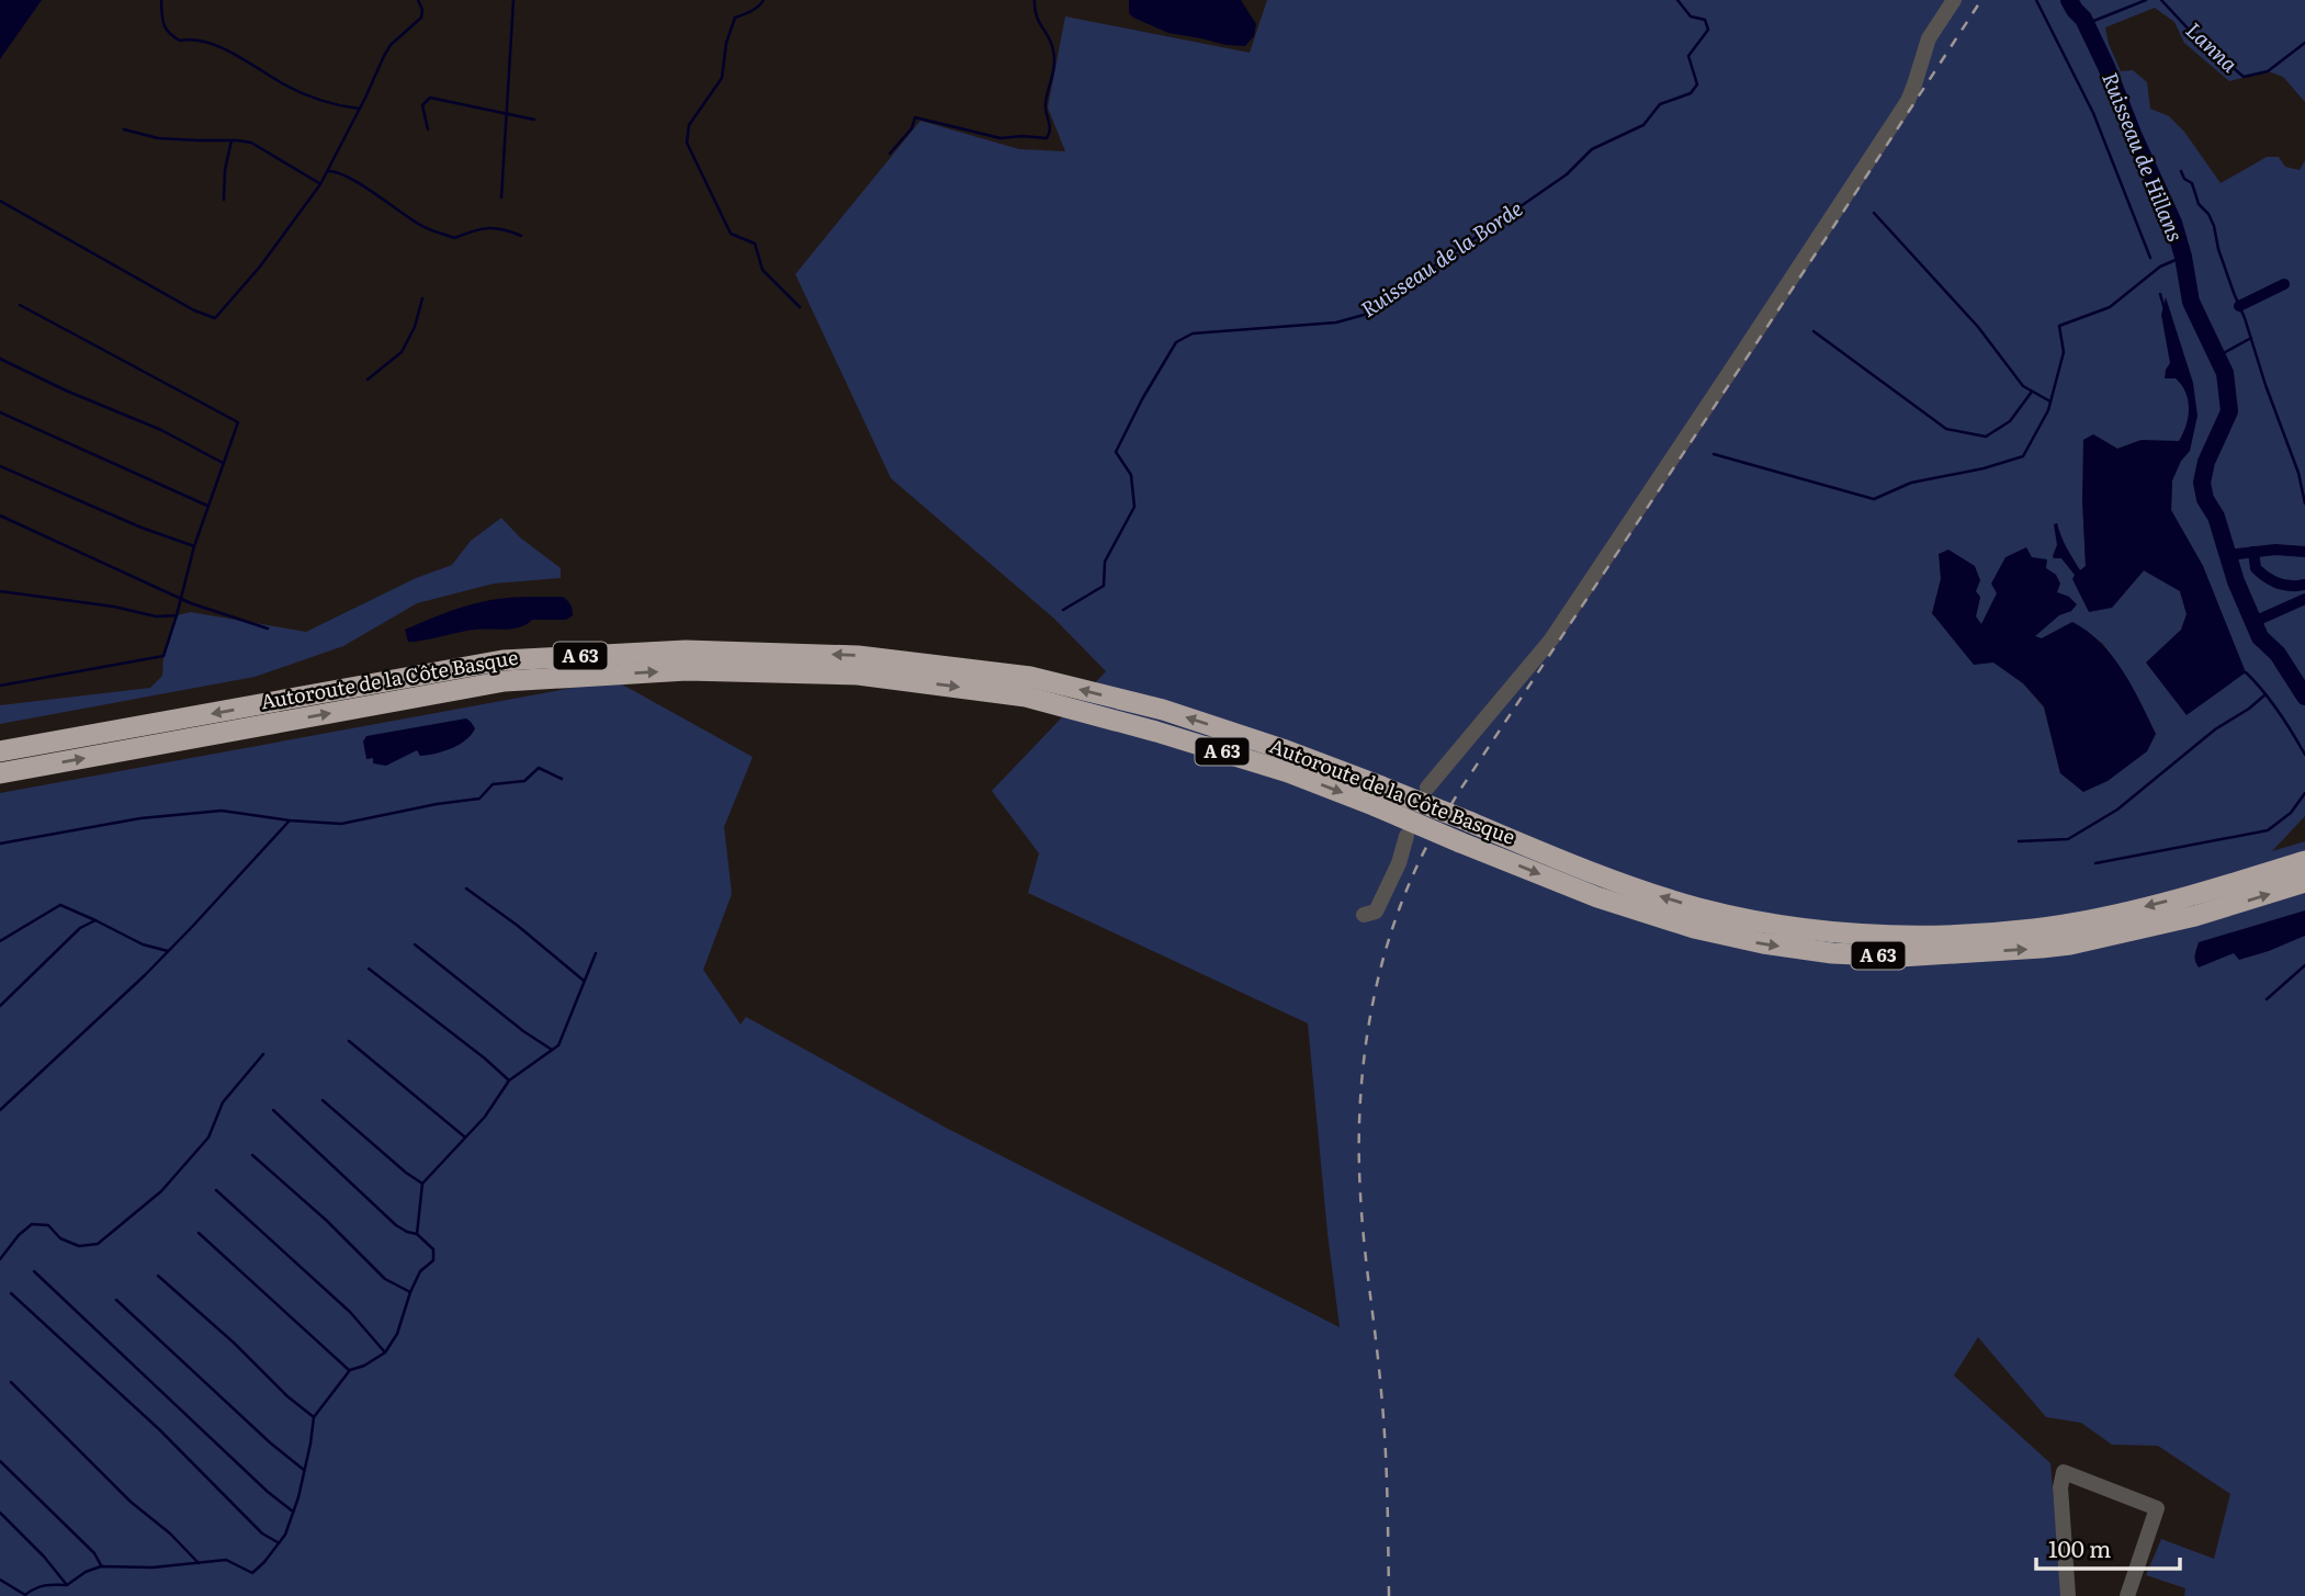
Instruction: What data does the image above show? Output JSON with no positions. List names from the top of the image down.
{
  "streets": {
    "highway": ["A 63", "Autoroute de la Côte Basque"]
  },
  "water": ["Lanna", "Ruisseau de Hillans", "Ruisseau de la Borde"],
  "scale_bar": "100 m"
}
